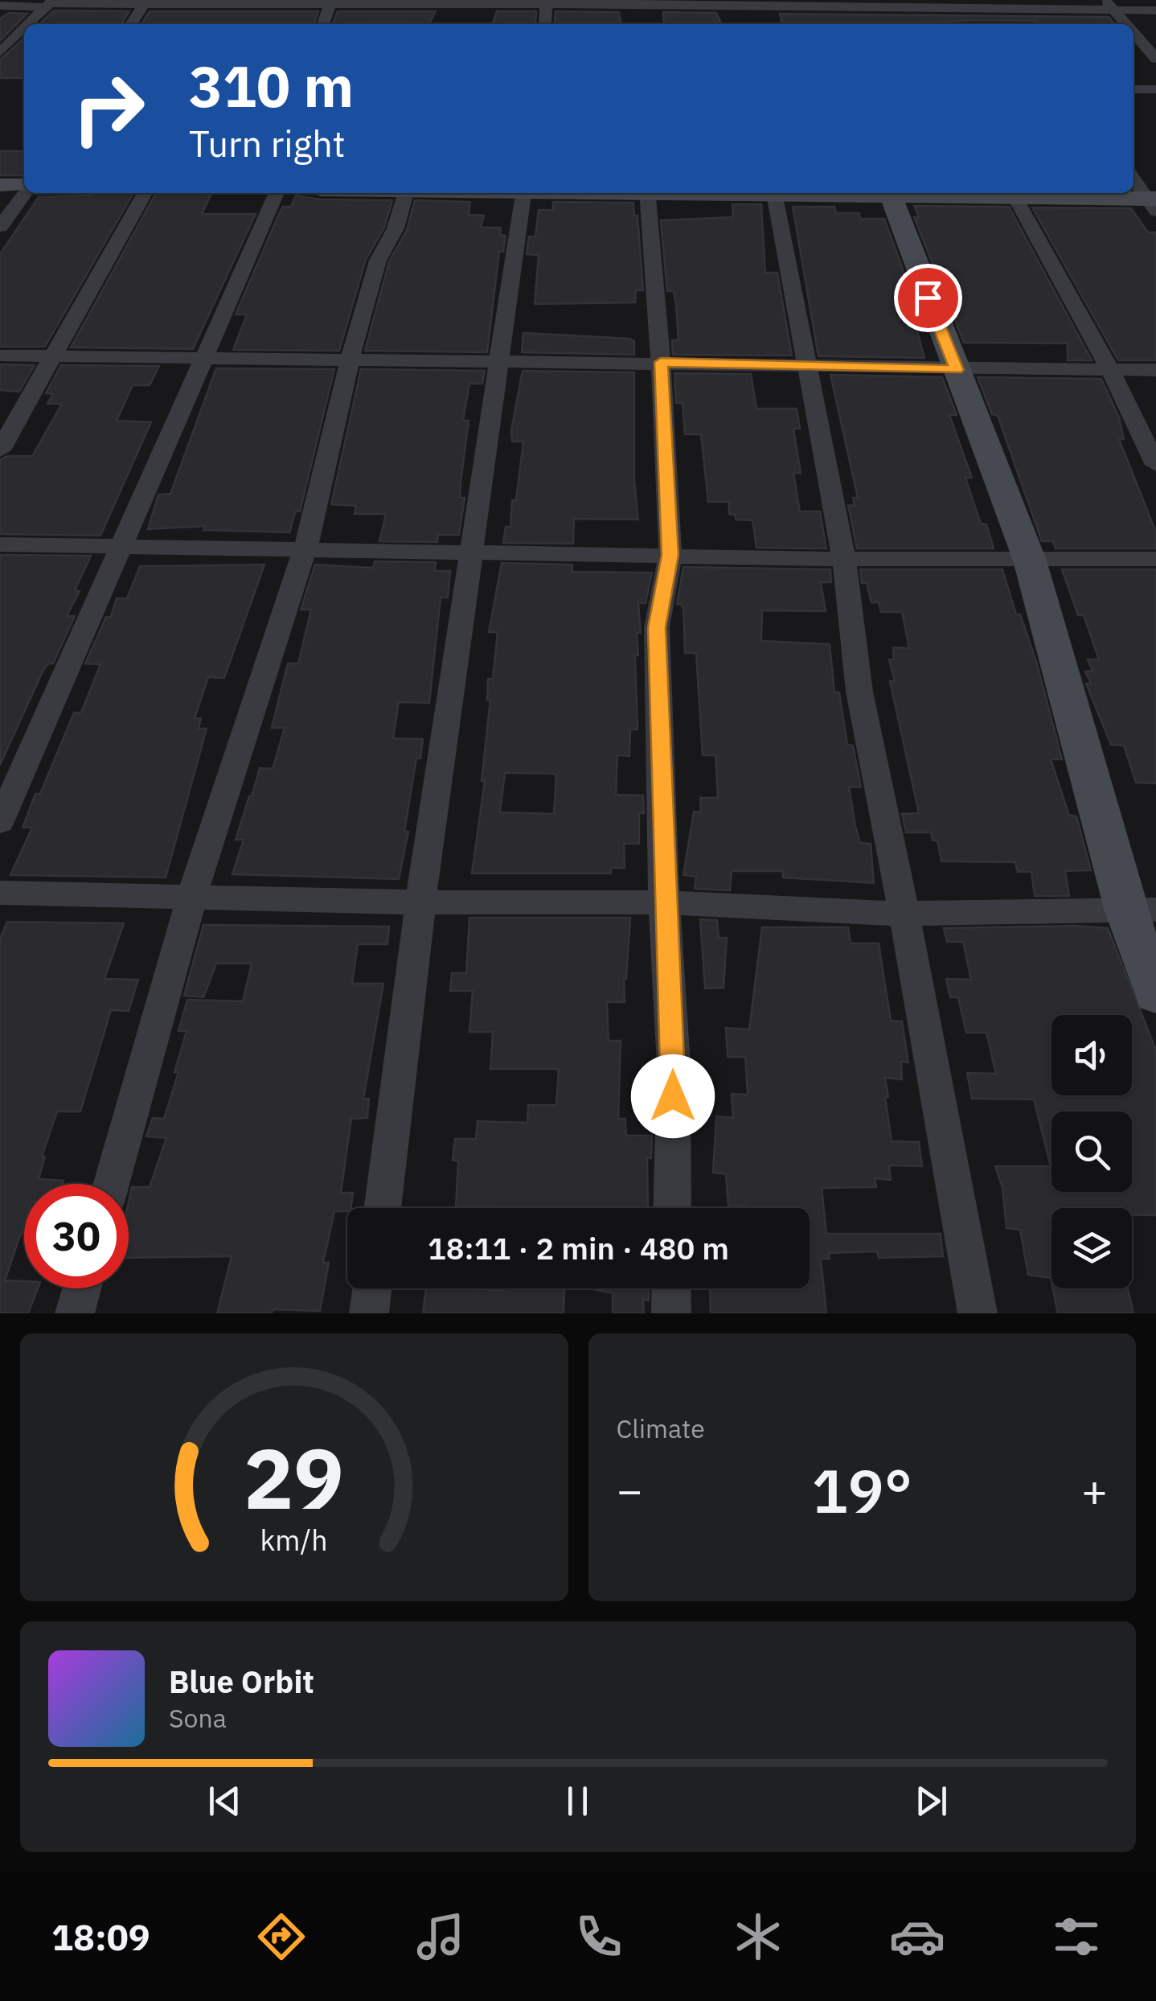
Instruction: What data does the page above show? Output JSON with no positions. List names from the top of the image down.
{
  "page": {
    "turn": ["310 m", "Turn right"],
    "limit": "30",
    "trip": "18:11 · 2 min · 480 m",
    "tile": "Climate",
    "heat": ["−", "19°", "+"],
    "song": ["Blue Orbit", "Sona"],
    "tabs": "18:09",
    "gauge": ["29", "km/h"]
  }
}
